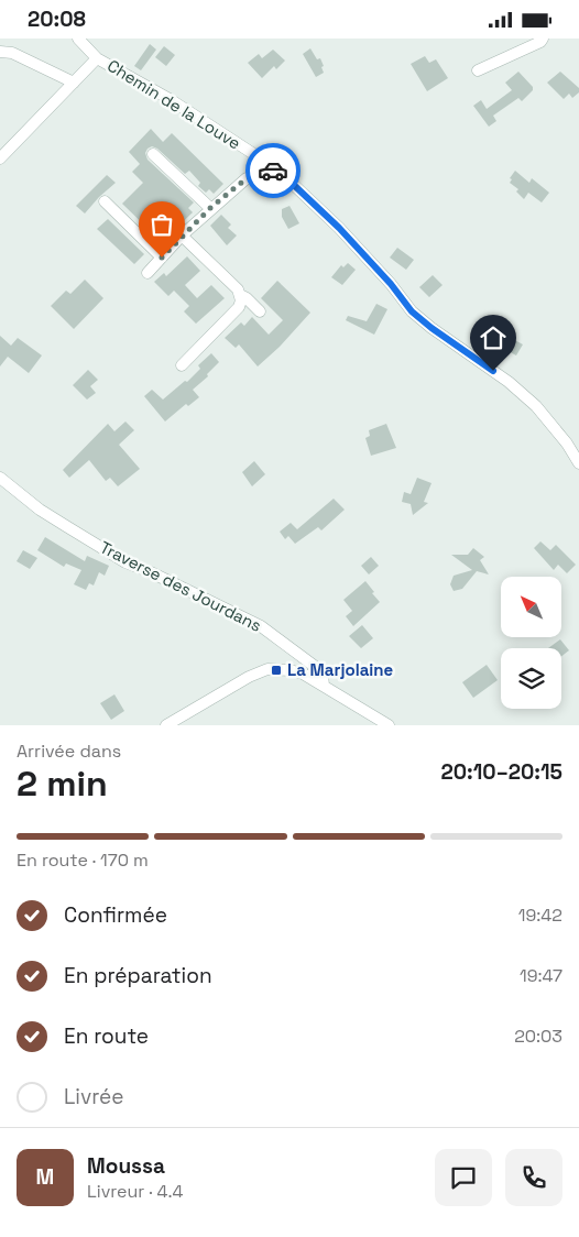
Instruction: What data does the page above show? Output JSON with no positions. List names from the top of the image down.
{
  "streets": {
    "street": ["Chemin de la Louve", "Traverse des Jourdans"]
  },
  "places": {
    "transit": ["La Marjolaine"]
  },
  "north": "top left",
  "page": {
    "status": "20:08",
    "heading": ["2 min", "Arrivée dans", "20:10–20:15"],
    "panel": ["Moussa", "Livreur · 4.4"],
    "bar": "En route · 170 m",
    "list": [
      ["Confirmée", "19:42"],
      ["En préparation", "19:47"],
      ["En route", "20:03"],
      "Livrée"
    ],
    "round": "M"
  }
}
